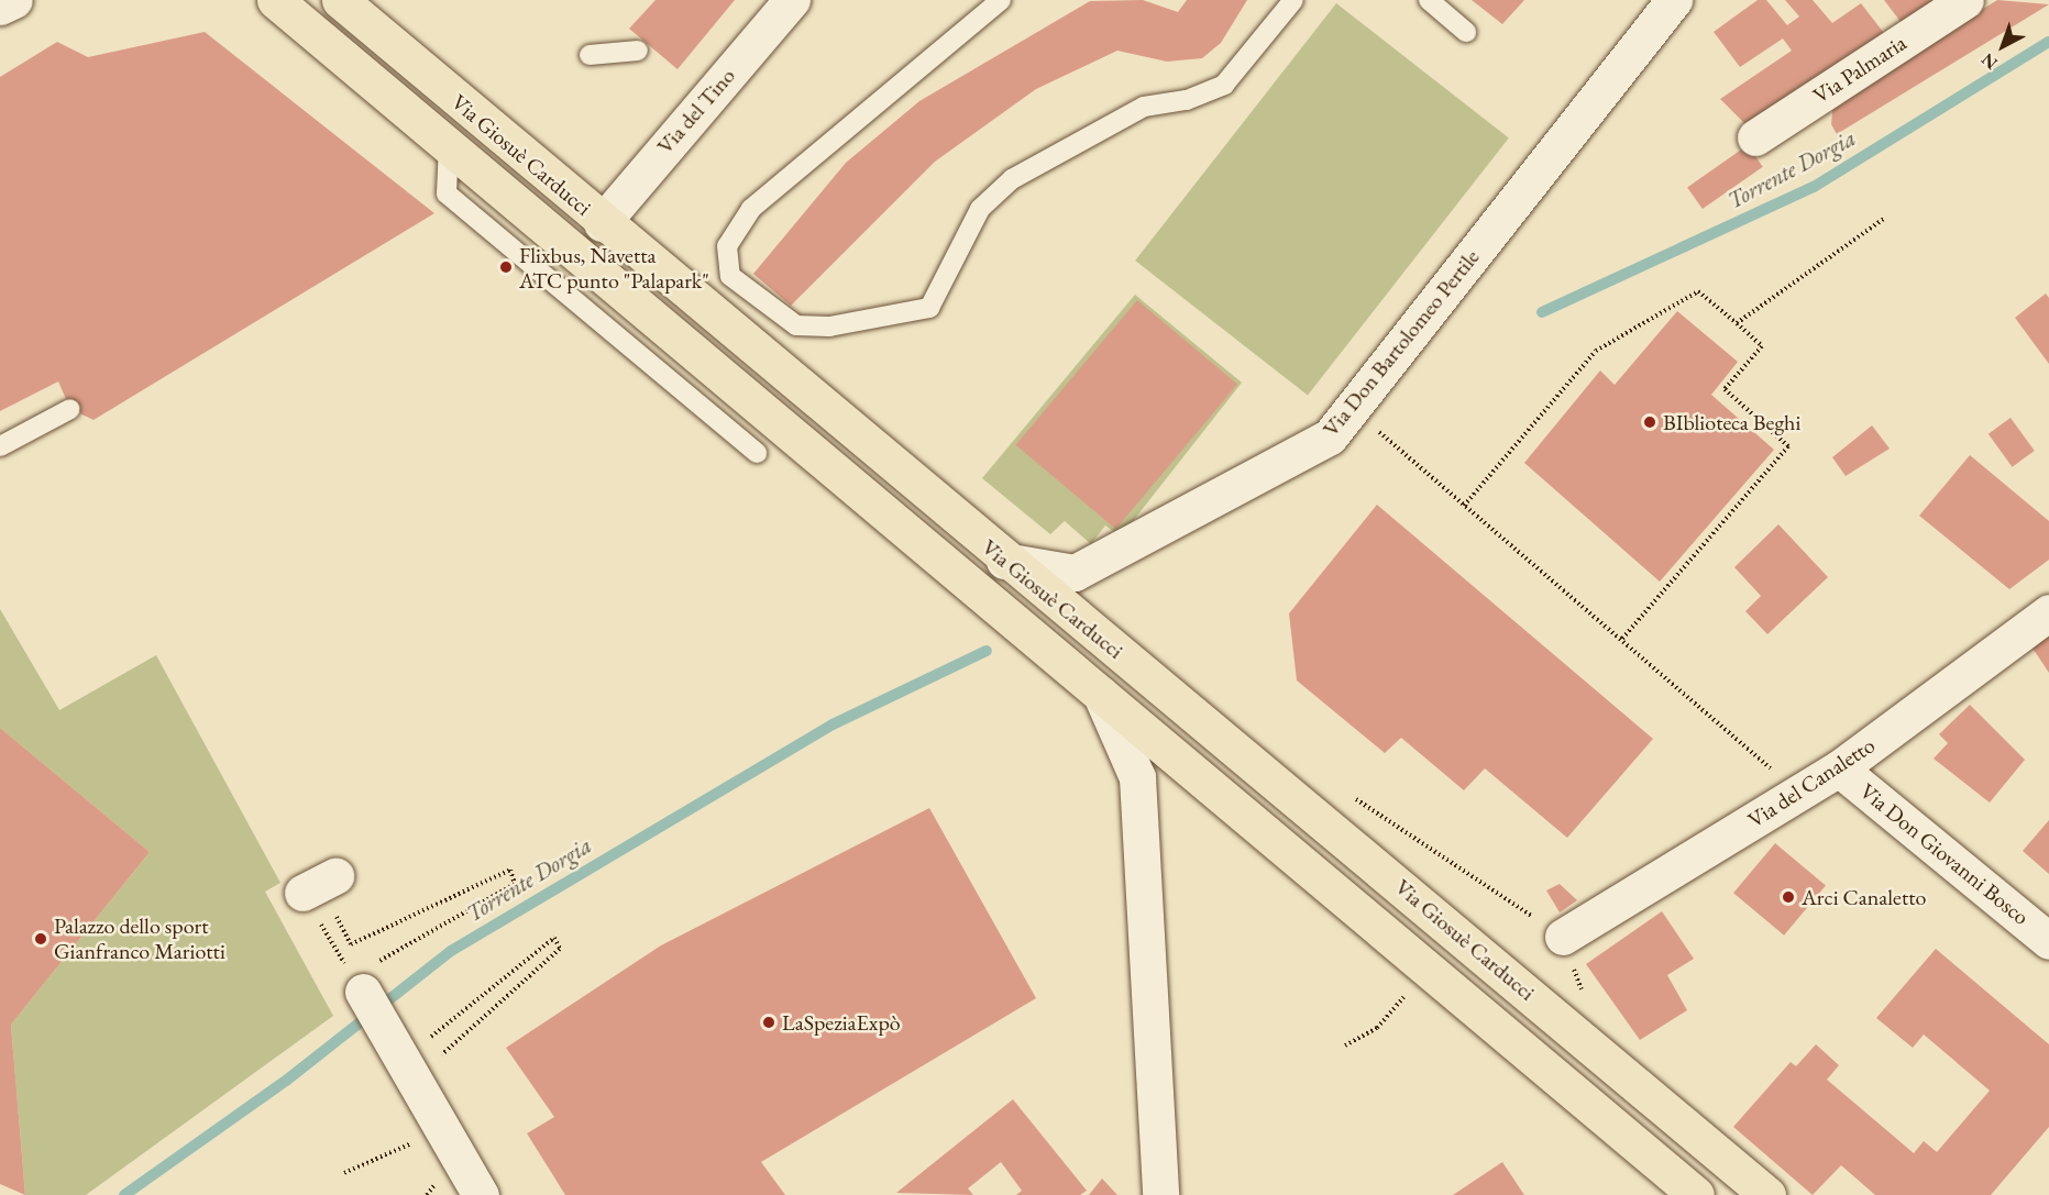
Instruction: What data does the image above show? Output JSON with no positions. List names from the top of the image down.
{
  "streets": {
    "main road": ["Via Giosuè Carducci"],
    "street": [
      "Via Palmaria",
      "Via del Tino",
      "Via Don Bartolomeo Pertile",
      "Via del Canaletto",
      "Via Don Giovanni Bosco"
    ]
  },
  "crossings": [
    ["Via del Tino", "Via Giosuè Carducci"],
    ["Via Giosuè Carducci", "Via Don Bartolomeo Pertile"],
    ["Via del Canaletto", "Via Don Giovanni Bosco"]
  ],
  "water": ["Torrente Dorgia"],
  "places": [
    "Flixbus, Navetta ATC punto \"Palapark\"",
    "BIblioteca Beghi",
    "Arci Canaletto",
    "Palazzo dello sport Gianfranco Mariotti",
    "LaSpeziaExpò"
  ],
  "north": "bottom left"
}
